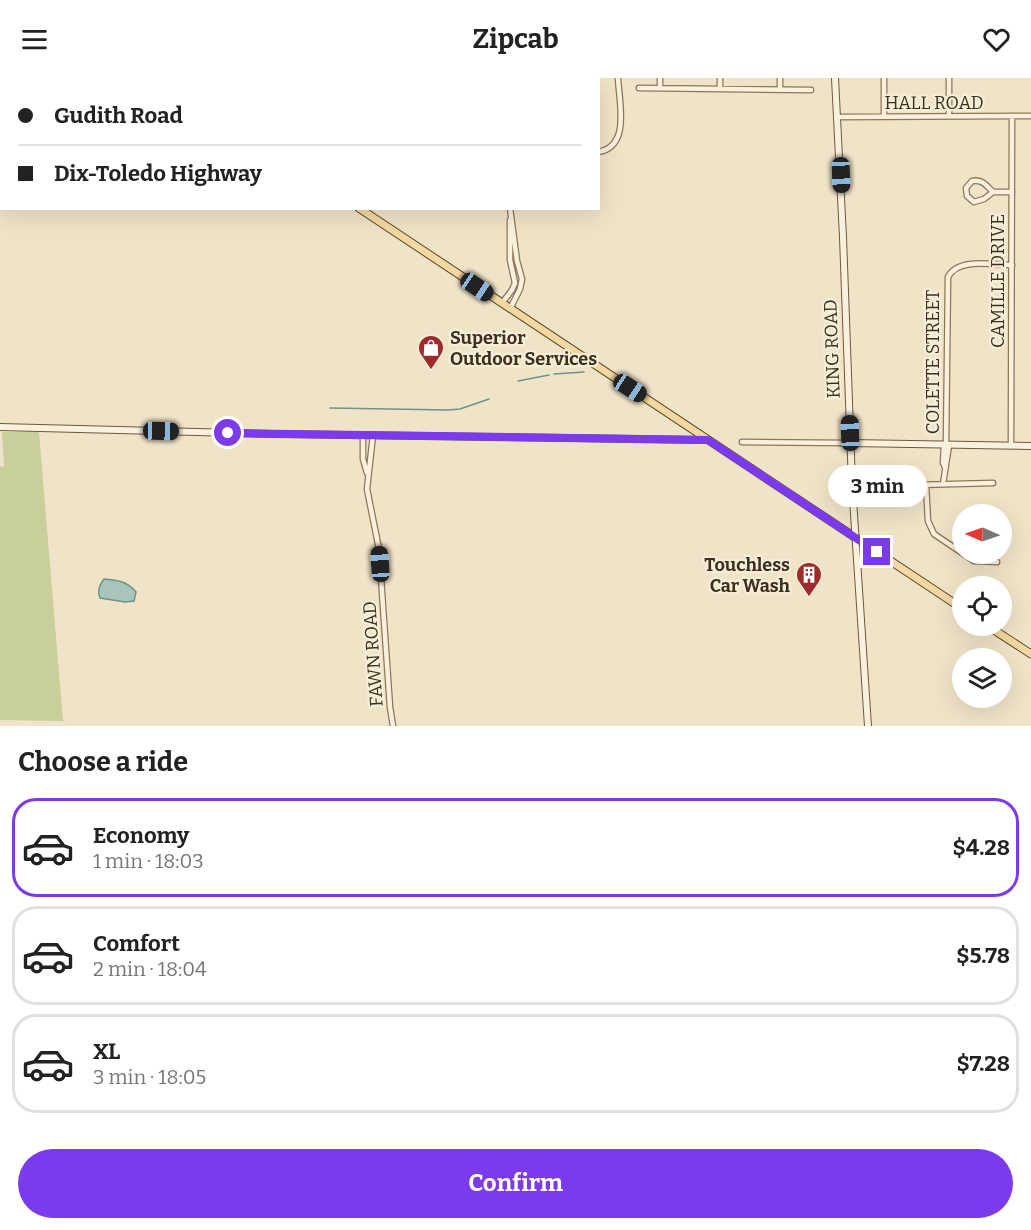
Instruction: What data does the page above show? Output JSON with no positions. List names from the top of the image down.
{
  "streets": {
    "street": [
      "HALL ROAD",
      "CAMILLE DRIVE",
      "KING ROAD",
      "COLETTE STREET",
      "FAWN ROAD"
    ]
  },
  "crossings": [
    ["HALL ROAD", "CAMILLE DRIVE"],
    ["HALL ROAD", "KING ROAD"],
    ["CAMILLE DRIVE", "COLETTE STREET"]
  ],
  "places": {
    "shop": ["Superior Outdoor Services"],
    "building": ["Touchless Car Wash"]
  },
  "north": "left",
  "page": {
    "header": "Zipcab",
    "banner": ["Gudith Road", "Dix-Toledo Highway"],
    "bubble": "3 min",
    "heading": "Choose a ride",
    "list": [
      {
        "name": "Economy",
        "note": "1 min · 18:03",
        "value": "$4.28"
      },
      {
        "name": "Comfort",
        "note": "2 min · 18:04",
        "value": "$5.78"
      },
      {
        "name": "XL",
        "note": "3 min · 18:05",
        "value": "$7.28"
      }
    ],
    "buttons": "Confirm"
  }
}
